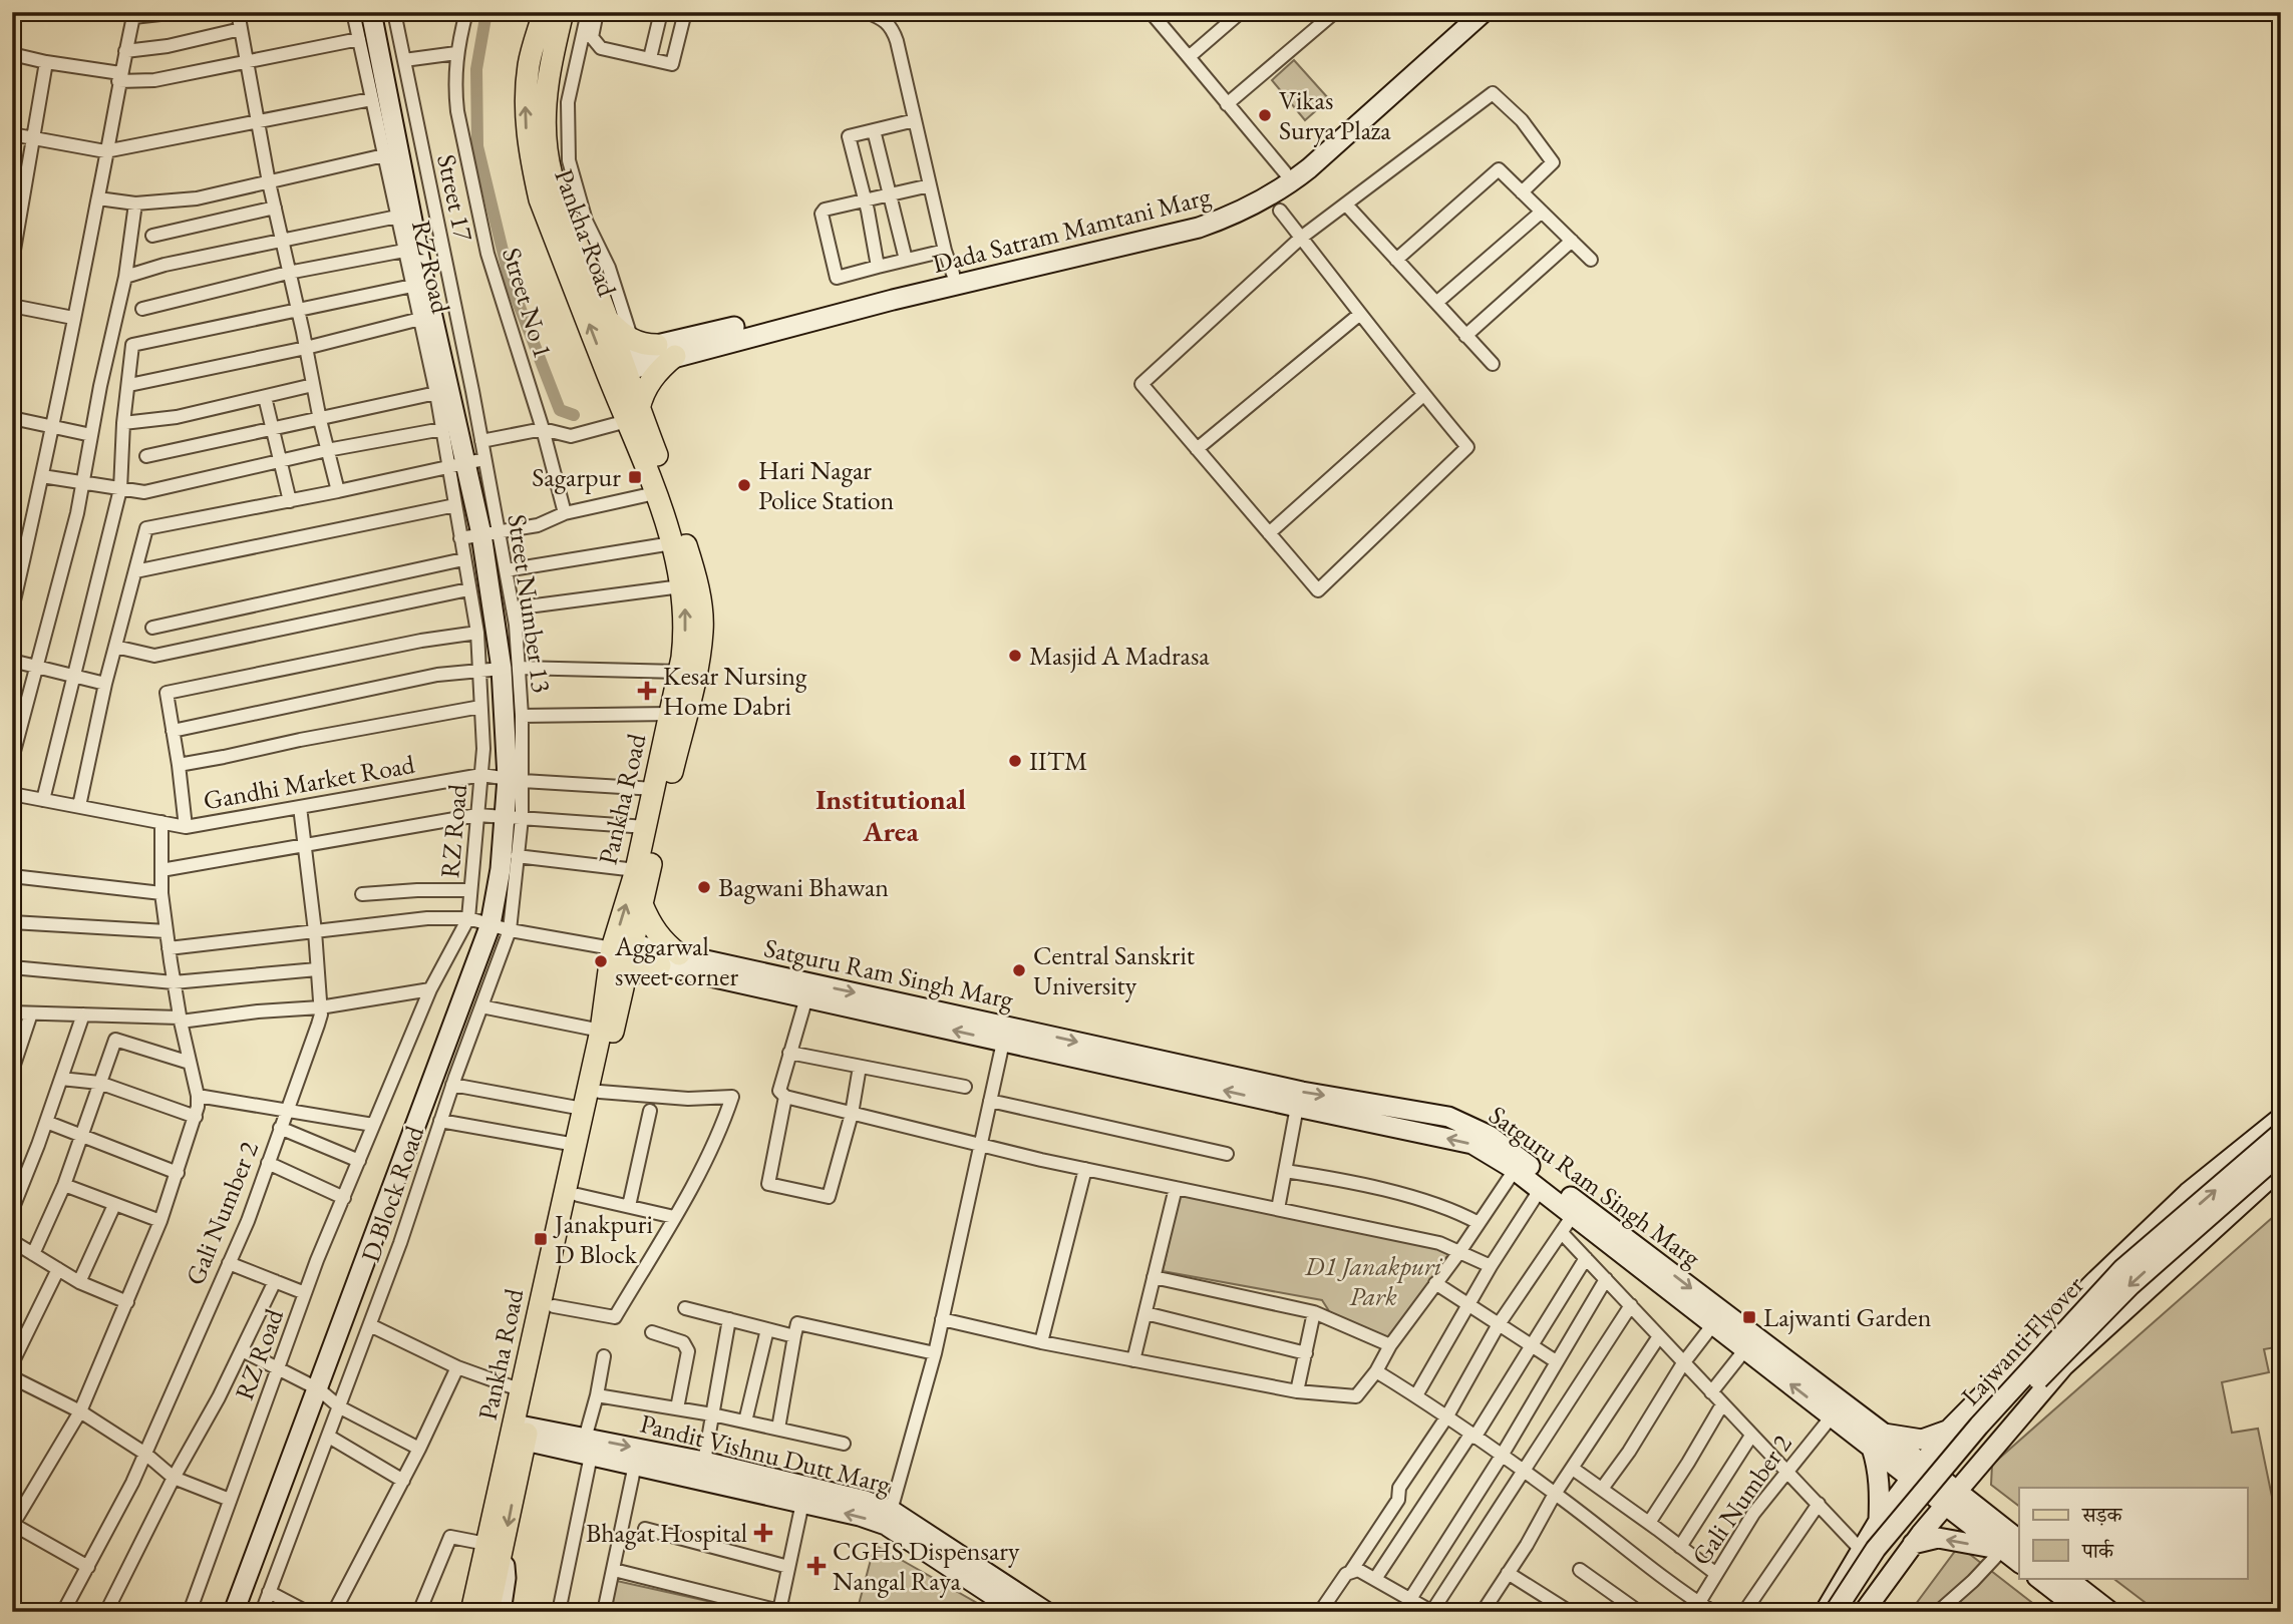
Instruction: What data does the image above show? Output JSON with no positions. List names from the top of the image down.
{
  "streets": {
    "main road": ["Pankha Road"],
    "street": [
      "Street 17",
      "Dada Satram Mamtani Marg",
      "RZ Road",
      "Street No 1",
      "Street Number 13",
      "Gandhi Market Road",
      "Satguru Ram Singh Marg",
      "D Block Road",
      "Gali Number 2",
      "Lajwanti Flyover",
      "Pandit Vishnu Dutt Marg"
    ]
  },
  "crossings": [
    ["Street 17", "Street Number 13"],
    ["Pankha Road", "Gandhi Market Road"],
    ["Pankha Road", "Satguru Ram Singh Marg"],
    ["Pankha Road", "Pandit Vishnu Dutt Marg"],
    ["RZ Road", "Gandhi Market Road"],
    ["Street Number 13", "Gandhi Market Road"],
    ["Gandhi Market Road", "Gali Number 2"],
    ["Satguru Ram Singh Marg", "Gali Number 2"]
  ],
  "districts": ["Institutional Area"],
  "parks": ["D1 Janakpuri Park"],
  "places": {
    "other": [
      "Vikas Surya Plaza",
      "Hari Nagar Police Station",
      "Masjid A Madrasa",
      "IITM",
      "Bagwani Bhawan",
      "Aggarwal sweet corner",
      "Central Sanskrit University"
    ],
    "transit": ["Sagarpur", "Janakpuri D Block", "Lajwanti Garden"],
    "health": ["Kesar Nursing Home Dabri", "Bhagat Hospital", "CGHS Dispensary Nangal Raya"]
  },
  "legend": ["सड़क", "पार्क"]
}
